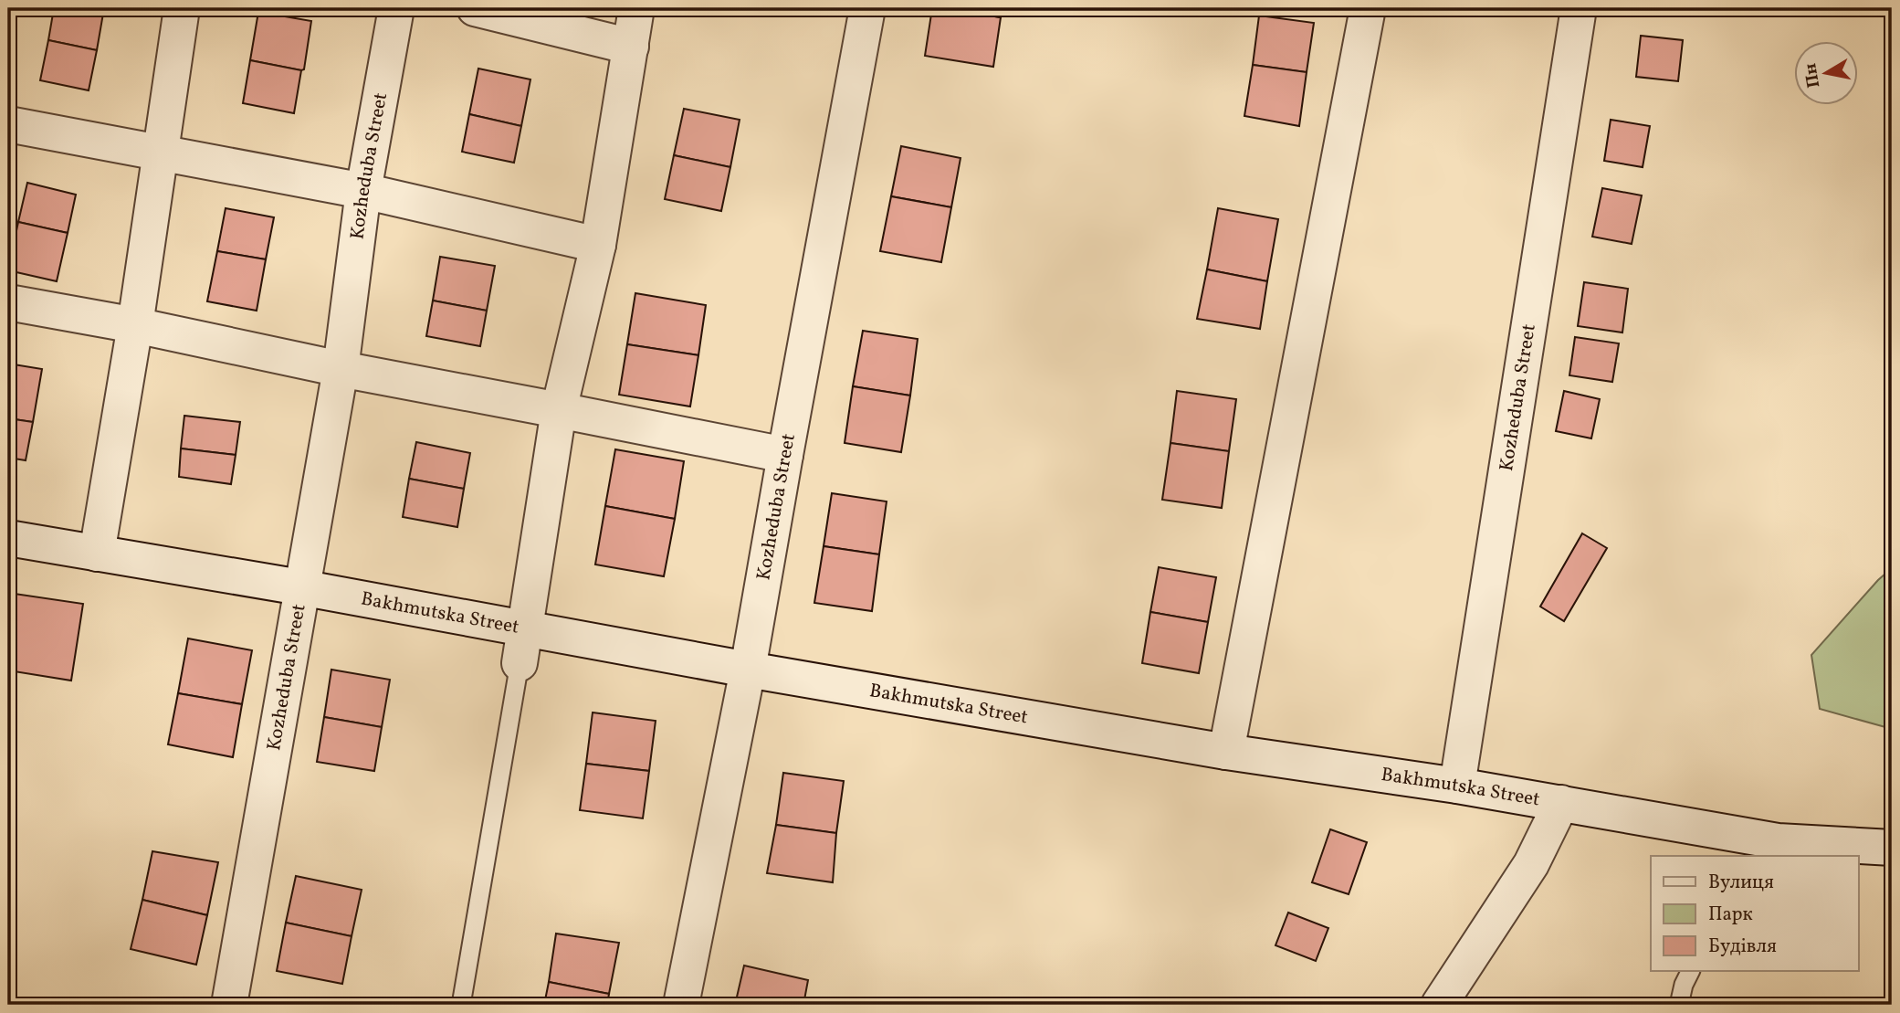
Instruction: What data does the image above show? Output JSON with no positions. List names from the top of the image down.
{
  "streets": {
    "street": ["Kozheduba Street", "Bakhmutska Street"]
  },
  "crossings": [
    ["Kozheduba Street", "Bakhmutska Street"]
  ],
  "legend": ["Вулиця", "Парк", "Будівля"],
  "north": "left"
}
